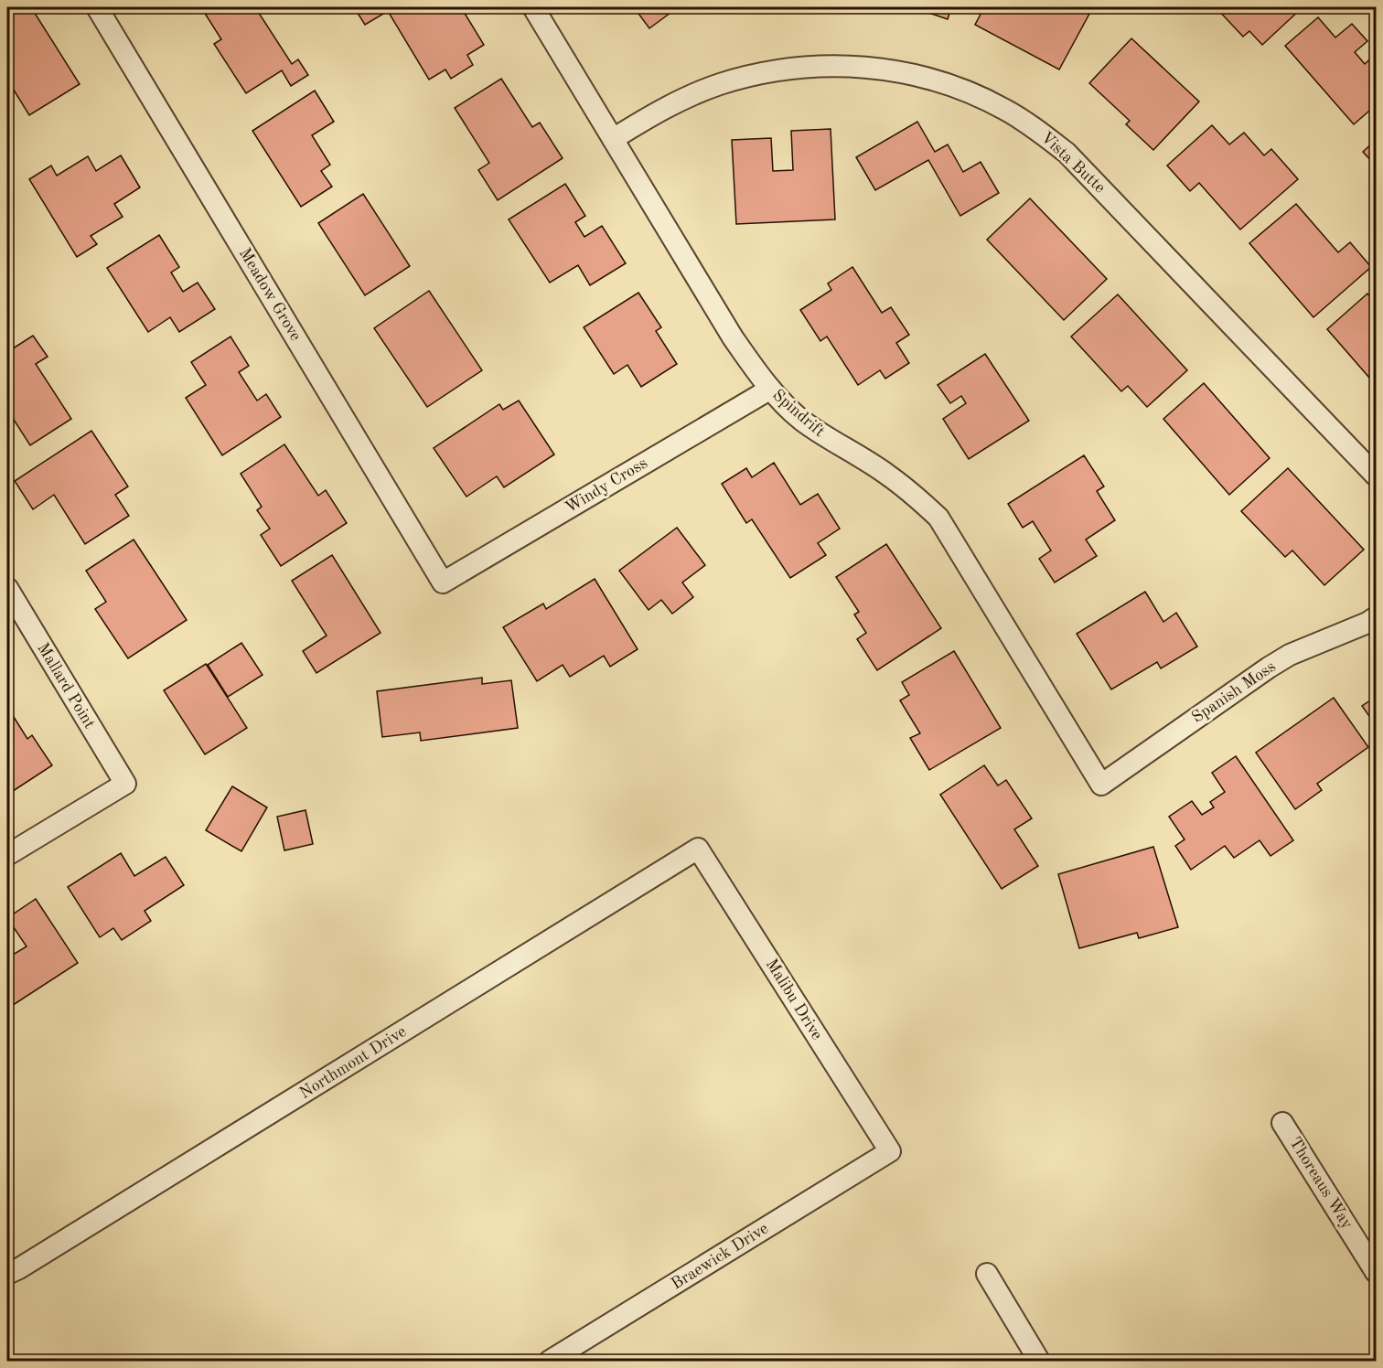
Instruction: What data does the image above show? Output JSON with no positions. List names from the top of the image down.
{
  "streets": {
    "street": [
      "Vista Butte",
      "Meadow Grove",
      "Spindrift",
      "Windy Cross",
      "Mallard Point",
      "Spanish Moss",
      "Malibu Drive",
      "Northmont Drive",
      "Thoreaus Way",
      "Braewick Drive"
    ]
  },
  "crossings": [
    ["Vista Butte", "Spindrift"],
    ["Meadow Grove", "Windy Cross"],
    ["Spindrift", "Windy Cross"],
    ["Spindrift", "Spanish Moss"],
    ["Malibu Drive", "Northmont Drive"],
    ["Malibu Drive", "Braewick Drive"]
  ]
}
